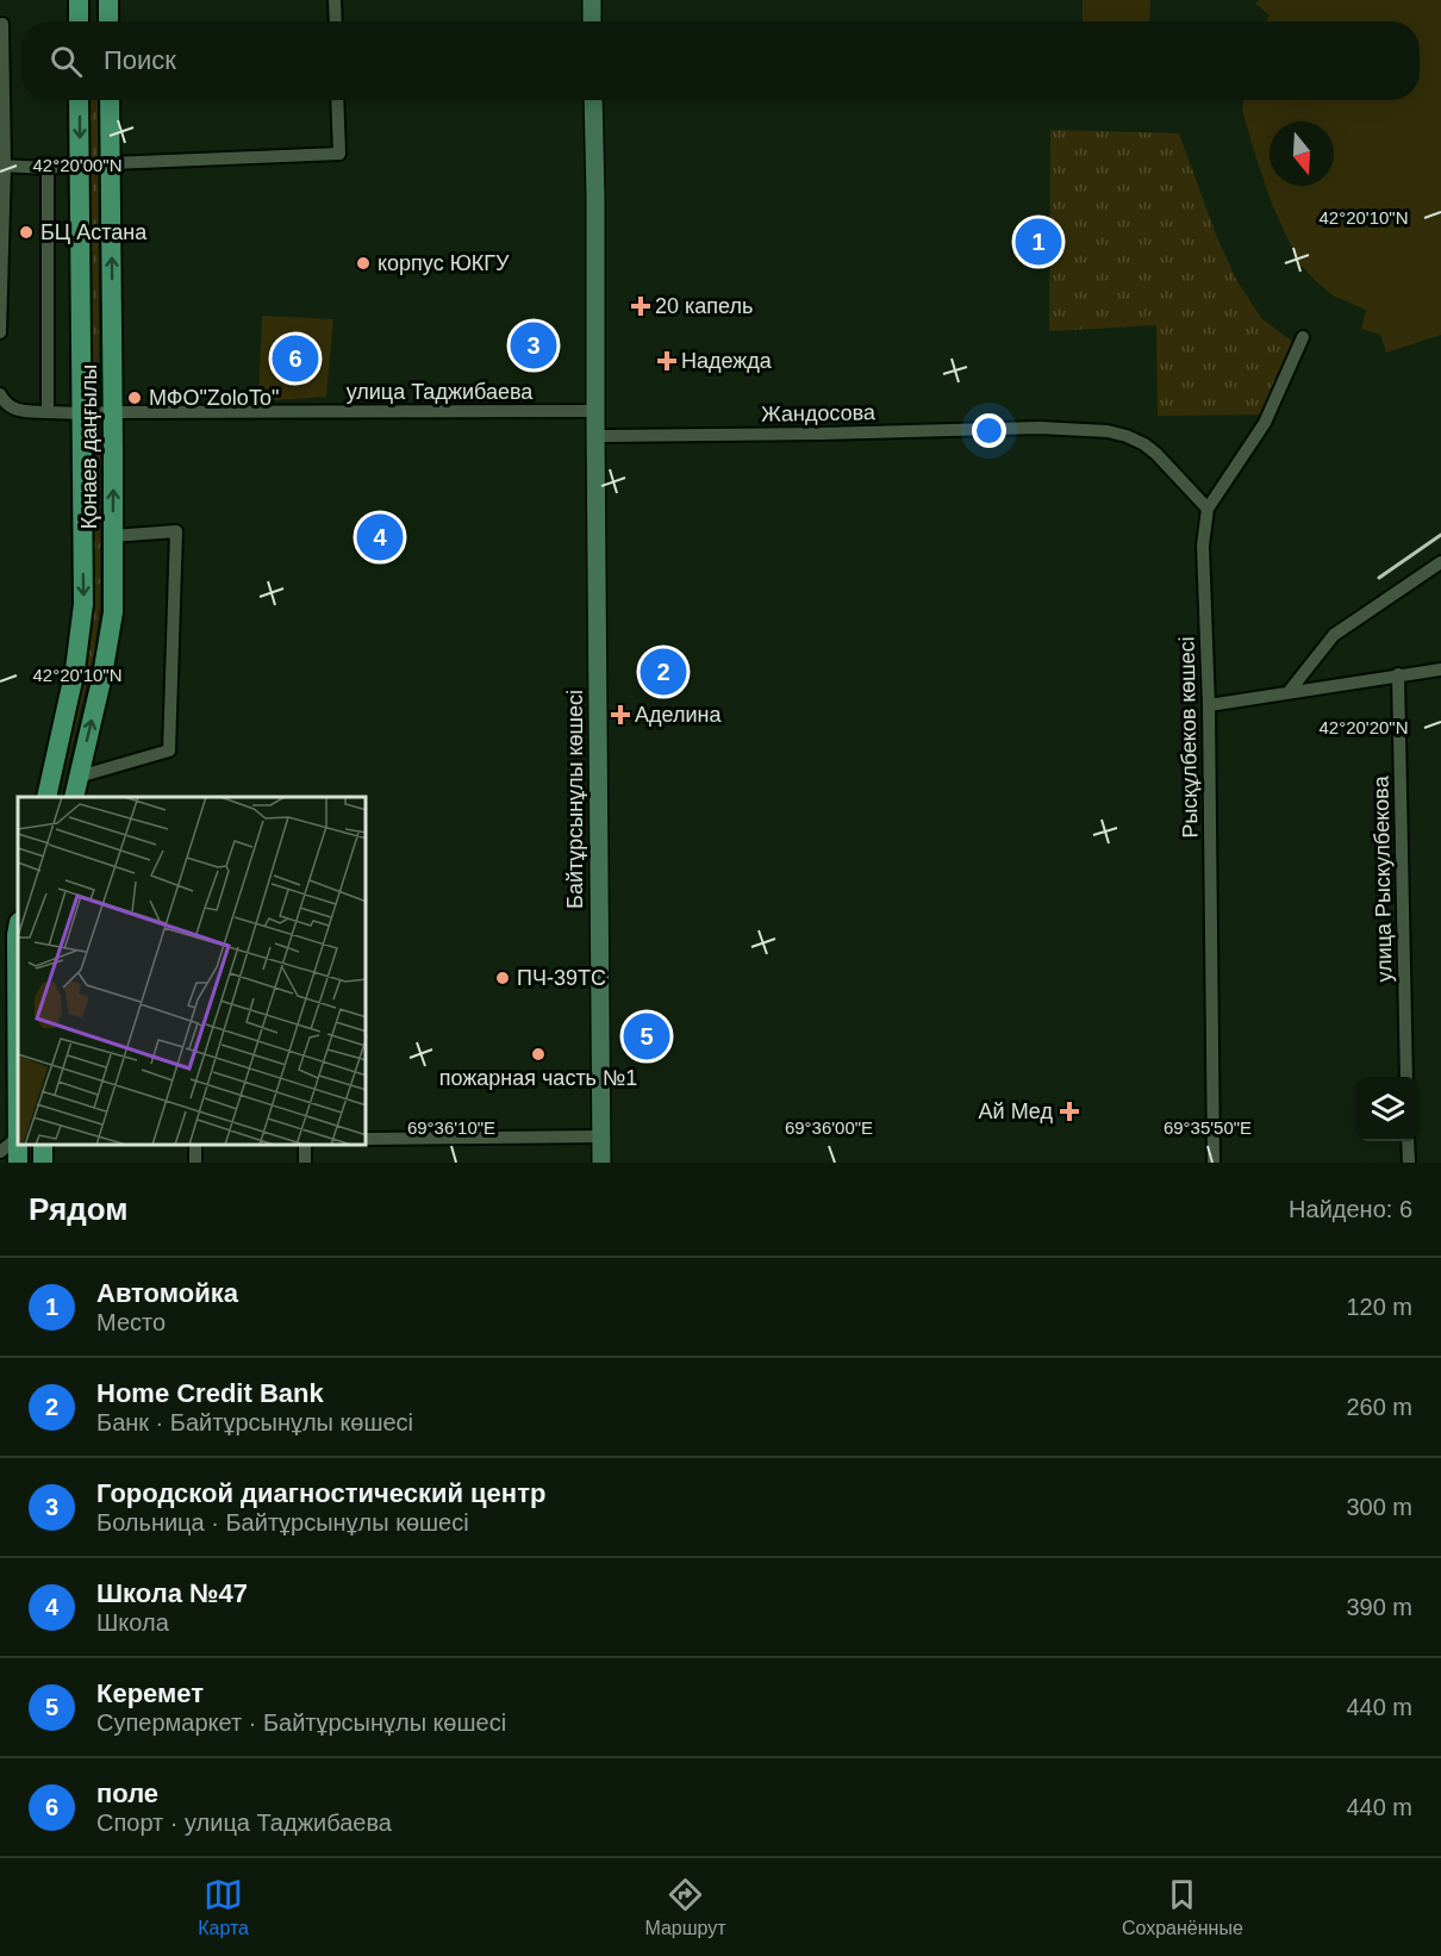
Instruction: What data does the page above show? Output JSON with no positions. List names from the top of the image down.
{
  "streets": {
    "main road": ["Қонаев даңғылы", "Байтұрсынұлы көшесі"],
    "street": [
      "улица Таджибаева",
      "Жандосова",
      "Рысқұлбеков көшесі",
      "улица Рыскулбекова"
    ]
  },
  "crossings": [
    ["улица Таджибаева", "Қонаев даңғылы"],
    ["улица Таджибаева", "Байтұрсынұлы көшесі"],
    ["Жандосова", "Рысқұлбеков көшесі"],
    ["Жандосова", "Байтұрсынұлы көшесі"]
  ],
  "places": {
    "other": [
      "БЦ Астана",
      "корпус ЮКГУ",
      "МФО\"ZoloTo\"",
      "ПЧ-39ТС",
      "пожарная часть №1"
    ],
    "health": [
      "20 капель",
      "Надежда",
      "Аделина",
      "Ай Мед"
    ]
  },
  "north": "bottom",
  "page": {
    "search": "Поиск",
    "pins": [
      "1",
      "3",
      "6",
      "4",
      "2",
      "5"
    ],
    "heading": ["Рядом", "Найдено: 6"],
    "list": [
      {
        "mark": "1",
        "name": "Автомойка",
        "note": "Место",
        "value": "120 m"
      },
      {
        "mark": "2",
        "name": "Home Credit Bank",
        "note": "Банк · Байтұрсынұлы көшесі",
        "value": "260 m"
      },
      {
        "mark": "3",
        "name": "Городской диагностический центр",
        "note": "Больница · Байтұрсынұлы көшесі",
        "value": "300 m"
      },
      {
        "mark": "4",
        "name": "Школа №47",
        "note": "Школа",
        "value": "390 m"
      },
      {
        "mark": "5",
        "name": "Керемет",
        "note": "Супермаркет · Байтұрсынұлы көшесі",
        "value": "440 m"
      },
      {
        "mark": "6",
        "name": "поле",
        "note": "Спорт · улица Таджибаева",
        "value": "440 m"
      }
    ],
    "nav": ["Карта", "Маршрут", "Сохранённые"]
  },
  "coordinates": [
    "42°20'00\"N",
    "42°20'10\"N",
    "42°20'20\"N",
    "69°36'10\"E",
    "69°36'00\"E",
    "69°35'50\"E"
  ]
}
